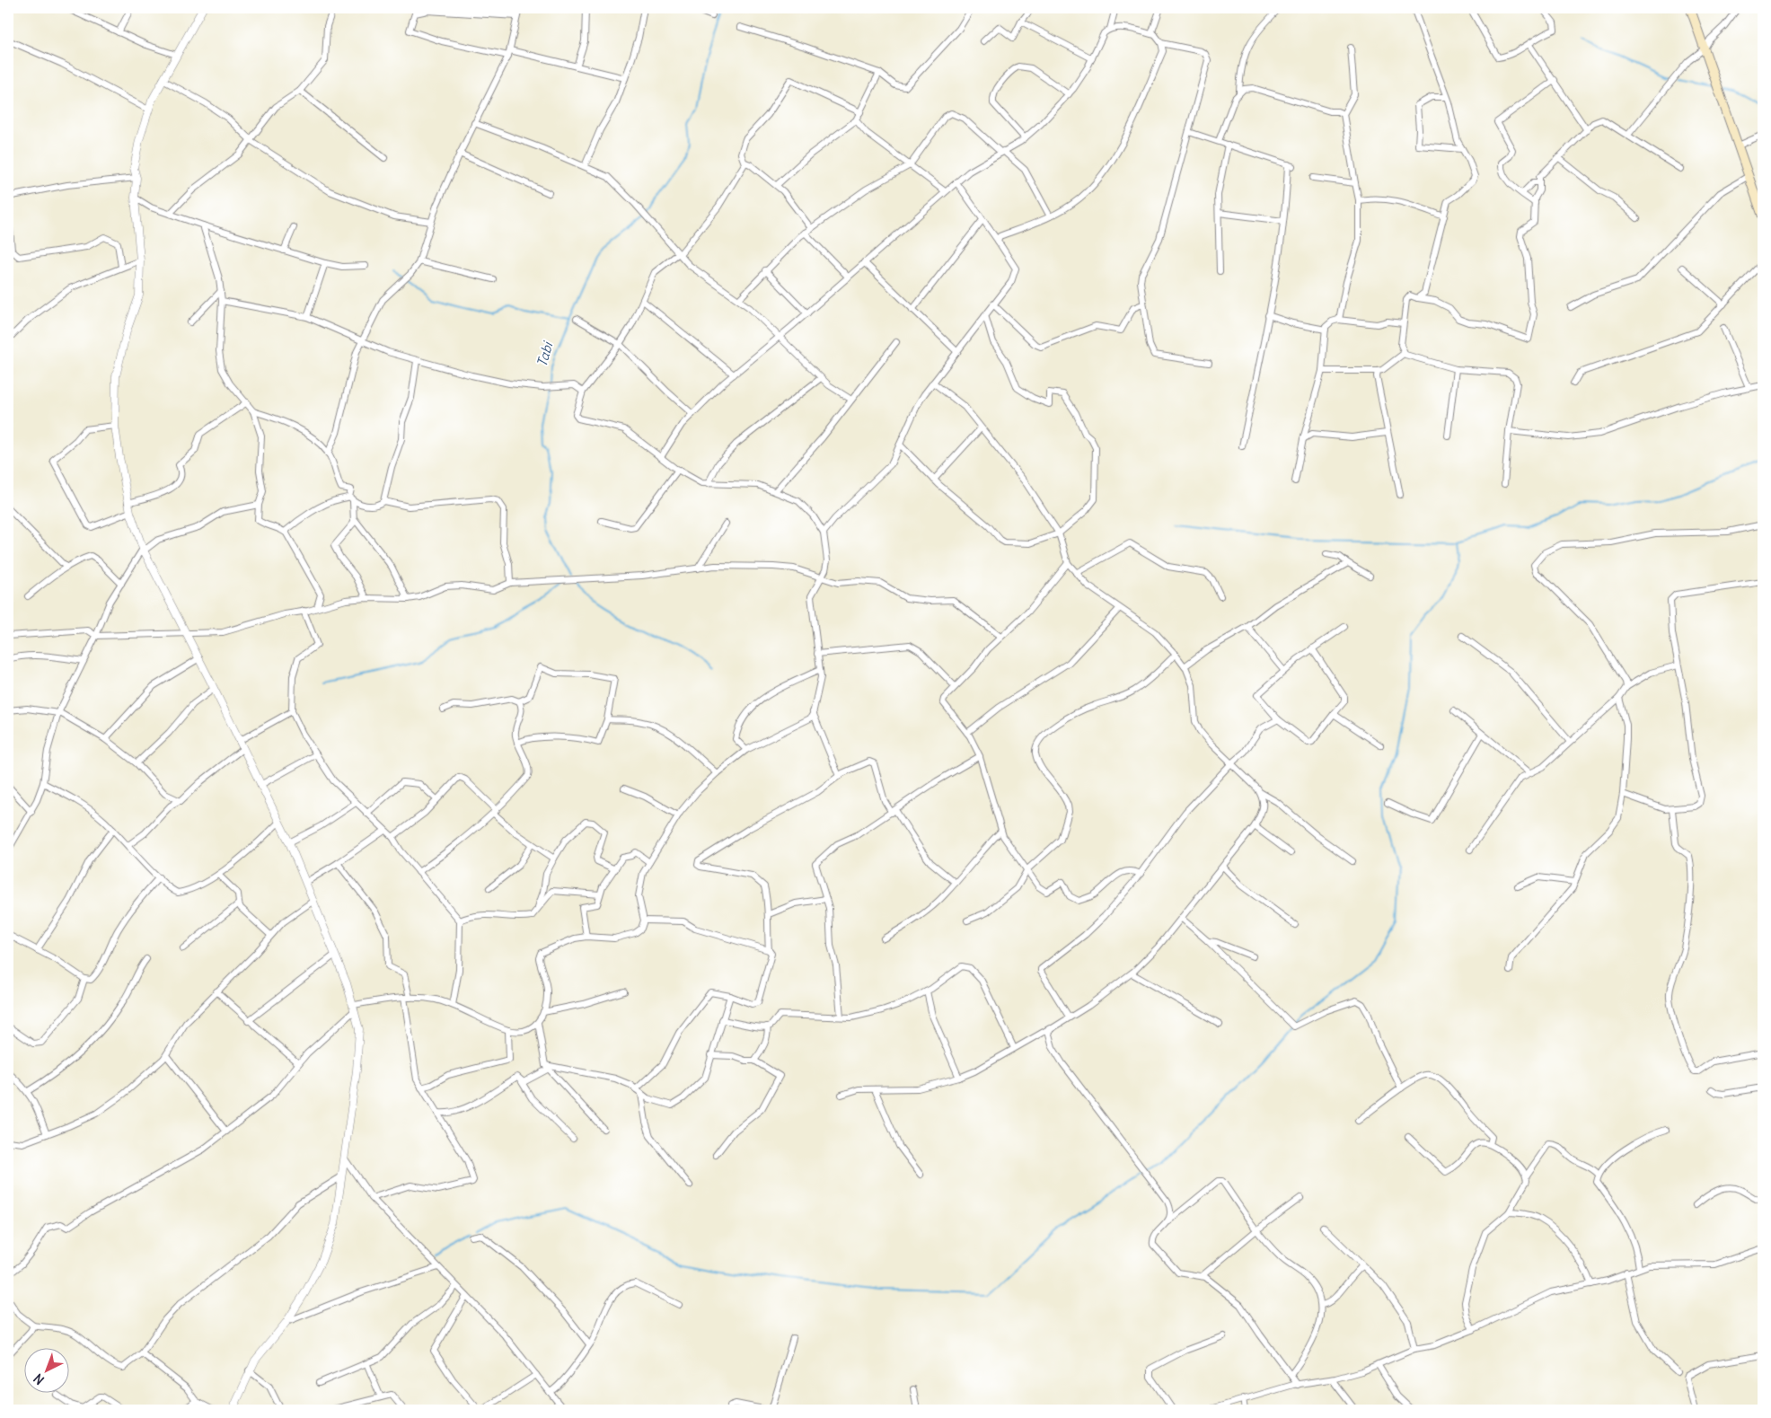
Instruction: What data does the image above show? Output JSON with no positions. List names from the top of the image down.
{
  "water": ["Tabi"],
  "north": "bottom left"
}
